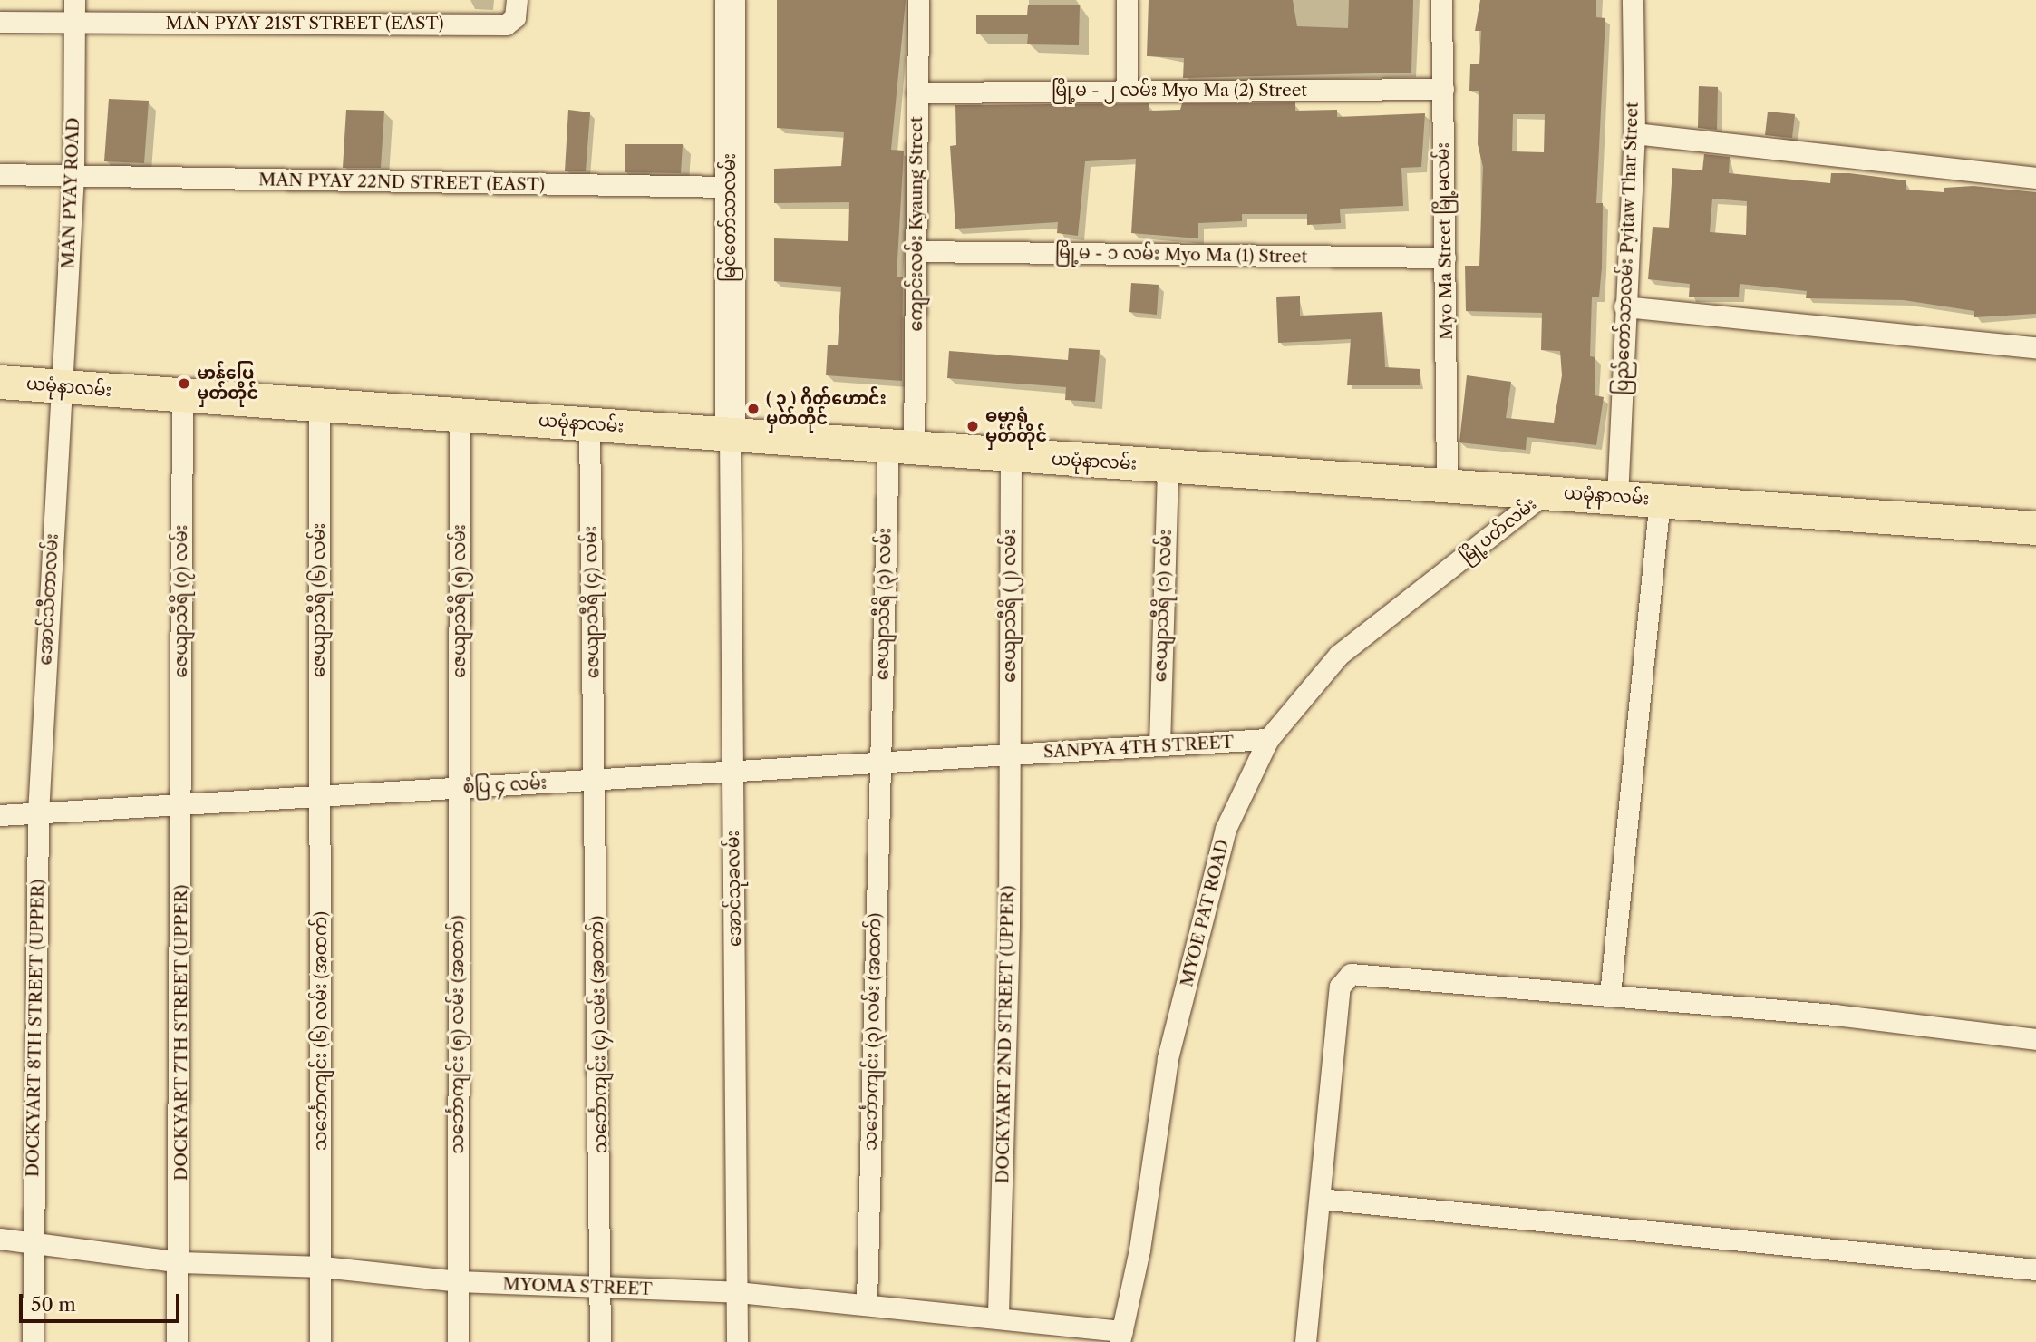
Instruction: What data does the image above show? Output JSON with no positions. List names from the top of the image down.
{
  "streets": {
    "main road": ["မြင်တော်သာလမ်း", "ယမုံနာလမ်း"],
    "street": [
      "MAN PYAY 21ST STREET (EAST)",
      "မြို့မ - ၂ လမ်း Myo Ma (2) Street",
      "MAN PYAY 22ND STREET (EAST)",
      "MAN PYAY ROAD",
      "ကျောင်းလမ်း Kyaung Street",
      "Myo Ma Street မြို့မလမ်း",
      "ပြည်တော်သာလမ်း Pyitaw Thar Street",
      "မြို့မ - ၁ လမ်း Myo Ma (1) Street",
      "မြို့ပတ်လမ်း",
      "အောင်သီတာလမ်း",
      "ဇေယျာသီရိ (၆) လမ်း",
      "ဇေယျာသီရိ (၇) လမ်း",
      "ဇေယျာသီရိ (၅) လမ်း",
      "ဇေယျာသီရိ (၄) လမ်း",
      "ဇေယျာသီရိ (၃) လမ်း",
      "ဇေယျာသီရိ (၂) လမ်း",
      "ဇေယျာသီရိ (၁) လမ်း",
      "SANPYA 4TH STREET",
      "စံပြ ၄ လမ်း",
      "အောင်သုခလမ်း",
      "MYOE PAT ROAD",
      "DOCKYART 8TH STREET (UPPER)",
      "သင်္ဘောကျင်း (၆) လမ်း (အထက်)",
      "သင်္ဘောကျင်း (၃) လမ်း (အထက်)",
      "DOCKYART 7TH STREET (UPPER)",
      "သင်္ဘောကျင်း (၅) လမ်း (အထက်)",
      "သင်္ဘောကျင်း (၄) လမ်း (အထက်)",
      "DOCKYART 2ND STREET (UPPER)",
      "MYOMA STREET"
    ]
  },
  "crossings": [
    ["MAN PYAY 21ST STREET (EAST)", "MAN PYAY ROAD"],
    ["မြို့မ - ၂ လမ်း Myo Ma (2) Street", "ကျောင်းလမ်း Kyaung Street"],
    ["မြို့မ - ၂ လမ်း Myo Ma (2) Street", "Myo Ma Street မြို့မလမ်း"],
    ["MAN PYAY 22ND STREET (EAST)", "MAN PYAY ROAD"],
    ["MAN PYAY 22ND STREET (EAST)", "မြင်တော်သာလမ်း"],
    ["MAN PYAY ROAD", "ယမုံနာလမ်း"],
    ["MAN PYAY ROAD", "အောင်သီတာလမ်း"],
    ["မြင်တော်သာလမ်း", "ယမုံနာလမ်း"],
    ["မြင်တော်သာလမ်း", "အောင်သုခလမ်း"],
    ["ကျောင်းလမ်း Kyaung Street", "မြို့မ - ၁ လမ်း Myo Ma (1) Street"],
    ["ကျောင်းလမ်း Kyaung Street", "ယမုံနာလမ်း"],
    ["ကျောင်းလမ်း Kyaung Street", "ဇေယျာသီရိ (၃) လမ်း"],
    ["Myo Ma Street မြို့မလမ်း", "မြို့မ - ၁ လမ်း Myo Ma (1) Street"],
    ["Myo Ma Street မြို့မလမ်း", "ယမုံနာလမ်း"],
    ["ပြည်တော်သာလမ်း Pyitaw Thar Street", "ယမုံနာလမ်း"],
    ["ယမုံနာလမ်း", "မြို့ပတ်လမ်း"],
    ["ယမုံနာလမ်း", "အောင်သီတာလမ်း"],
    ["ယမုံနာလမ်း", "ဇေယျာသီရိ (၆) လမ်း"],
    ["ယမုံနာလမ်း", "ဇေယျာသီရိ (၇) လမ်း"],
    ["ယမုံနာလမ်း", "ဇေယျာသီရိ (၅) လမ်း"],
    ["ယမုံနာလမ်း", "ဇေယျာသီရိ (၄) လမ်း"],
    ["ယမုံနာလမ်း", "ဇေယျာသီရိ (၃) လမ်း"],
    ["ယမုံနာလမ်း", "ဇေယျာသီရိ (၂) လမ်း"],
    ["ယမုံနာလမ်း", "ဇေယျာသီရိ (၁) လမ်း"],
    ["ယမုံနာလမ်း", "အောင်သုခလမ်း"],
    ["မြို့ပတ်လမ်း", "MYOE PAT ROAD"],
    ["အောင်သီတာလမ်း", "စံပြ ၄ လမ်း"],
    ["အောင်သီတာလမ်း", "DOCKYART 8TH STREET (UPPER)"],
    ["ဇေယျာသီရိ (၆) လမ်း", "စံပြ ၄ လမ်း"],
    ["ဇေယျာသီရိ (၆) လမ်း", "သင်္ဘောကျင်း (၆) လမ်း (အထက်)"],
    ["ဇေယျာသီရိ (၇) လမ်း", "စံပြ ၄ လမ်း"],
    ["ဇေယျာသီရိ (၇) လမ်း", "DOCKYART 7TH STREET (UPPER)"],
    ["ဇေယျာသီရိ (၅) လမ်း", "စံပြ ၄ လမ်း"],
    ["ဇေယျာသီရိ (၅) လမ်း", "သင်္ဘောကျင်း (၅) လမ်း (အထက်)"],
    ["ဇေယျာသီရိ (၄) လမ်း", "စံပြ ၄ လမ်း"],
    ["ဇေယျာသီရိ (၄) လမ်း", "သင်္ဘောကျင်း (၄) လမ်း (အထက်)"],
    ["ဇေယျာသီရိ (၃) လမ်း", "စံပြ ၄ လမ်း"],
    ["ဇေယျာသီရိ (၃) လမ်း", "သင်္ဘောကျင်း (၃) လမ်း (အထက်)"],
    ["ဇေယျာသီရိ (၂) လမ်း", "SANPYA 4TH STREET"],
    ["ဇေယျာသီရိ (၂) လမ်း", "စံပြ ၄ လမ်း"],
    ["ဇေယျာသီရိ (၂) လမ်း", "DOCKYART 2ND STREET (UPPER)"],
    ["ဇေယျာသီရိ (၁) လမ်း", "SANPYA 4TH STREET"],
    ["SANPYA 4TH STREET", "စံပြ ၄ လမ်း"],
    ["SANPYA 4TH STREET", "MYOE PAT ROAD"],
    ["SANPYA 4TH STREET", "DOCKYART 2ND STREET (UPPER)"],
    ["စံပြ ၄ လမ်း", "အောင်သုခလမ်း"],
    ["စံပြ ၄ လမ်း", "DOCKYART 8TH STREET (UPPER)"],
    ["စံပြ ၄ လမ်း", "သင်္ဘောကျင်း (၆) လမ်း (အထက်)"],
    ["စံပြ ၄ လမ်း", "သင်္ဘောကျင်း (၃) လမ်း (အထက်)"],
    ["စံပြ ၄ လမ်း", "DOCKYART 7TH STREET (UPPER)"],
    ["စံပြ ၄ လမ်း", "သင်္ဘောကျင်း (၅) လမ်း (အထက်)"],
    ["စံပြ ၄ လမ်း", "သင်္ဘောကျင်း (၄) လမ်း (အထက်)"],
    ["စံပြ ၄ လမ်း", "DOCKYART 2ND STREET (UPPER)"],
    ["အောင်သုခလမ်း", "MYOMA STREET"],
    ["MYOE PAT ROAD", "MYOMA STREET"],
    ["DOCKYART 8TH STREET (UPPER)", "MYOMA STREET"],
    ["သင်္ဘောကျင်း (၆) လမ်း (အထက်)", "MYOMA STREET"],
    ["သင်္ဘောကျင်း (၃) လမ်း (အထက်)", "MYOMA STREET"],
    ["DOCKYART 7TH STREET (UPPER)", "MYOMA STREET"],
    ["သင်္ဘောကျင်း (၅) လမ်း (အထက်)", "MYOMA STREET"],
    ["သင်္ဘောကျင်း (၄) လမ်း (အထက်)", "MYOMA STREET"],
    ["DOCKYART 2ND STREET (UPPER)", "MYOMA STREET"]
  ],
  "places": ["မာန်ပြေ မှတ်တိုင်", "( ၃ ) ဂိတ်ဟောင်း မှတ်တိုင်", "ဓမ္မာရုံ မှတ်တိုင်"],
  "scale_bar": "50 m"
}
